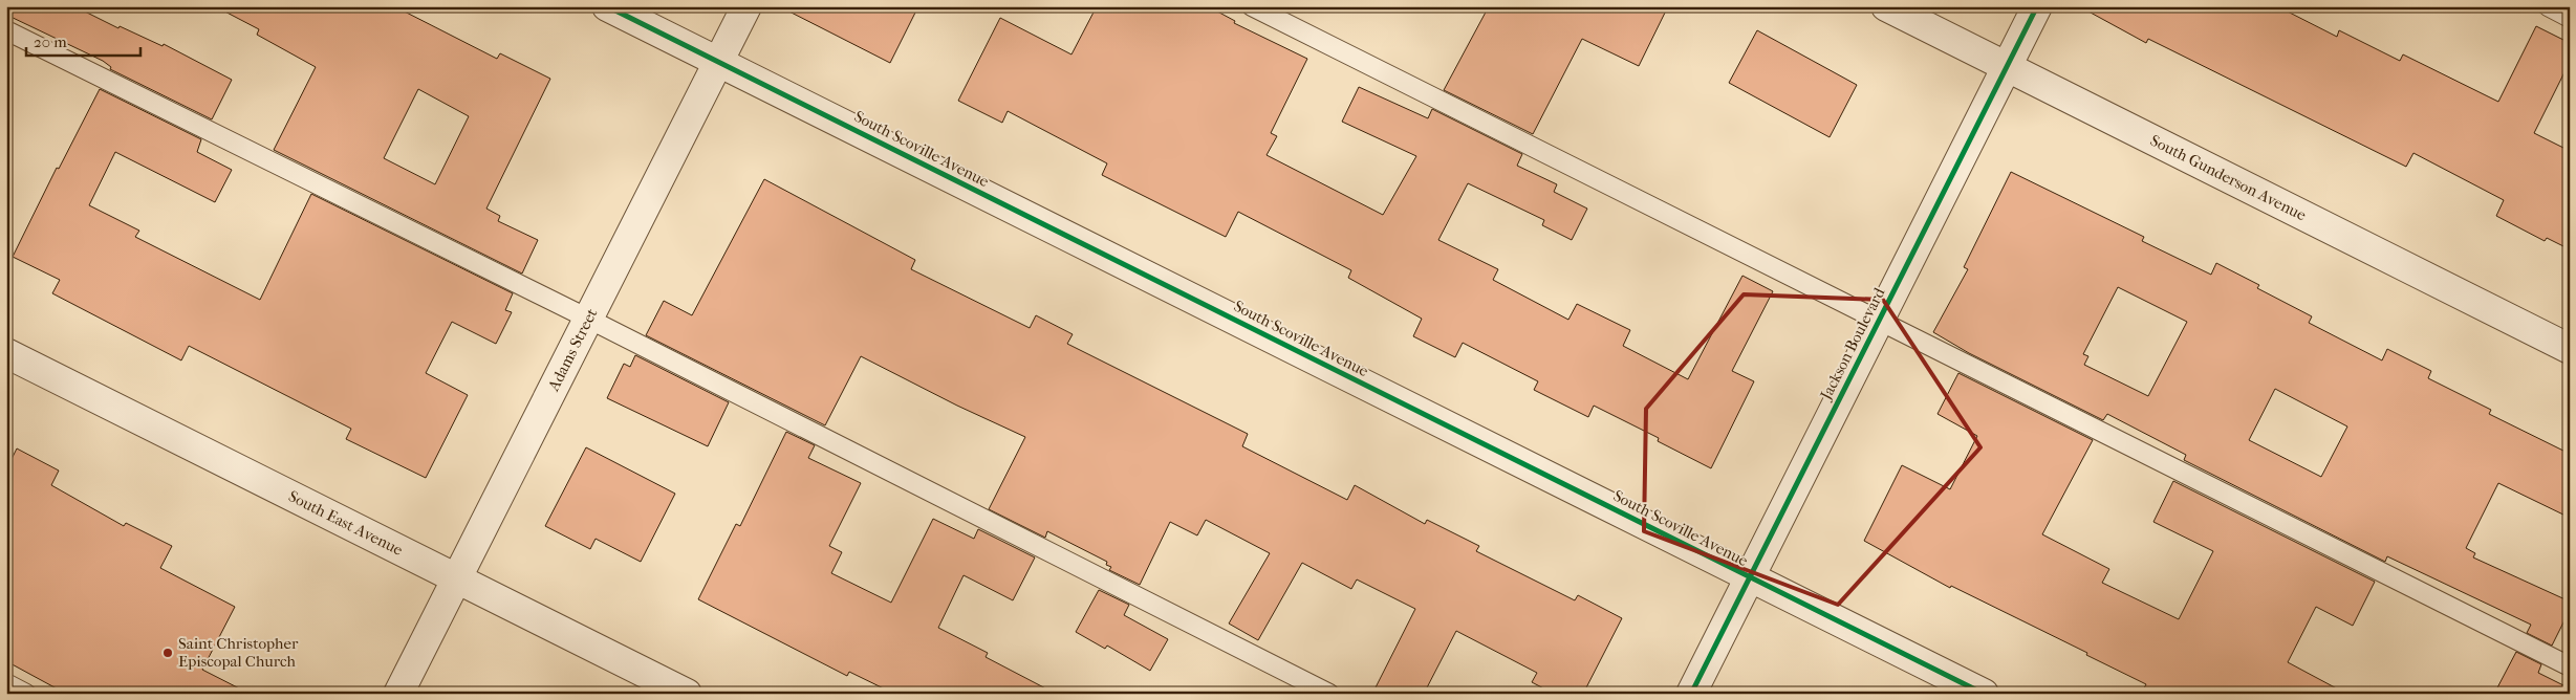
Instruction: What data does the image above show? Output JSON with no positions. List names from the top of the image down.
{
  "streets": {
    "street": [
      "South Scoville Avenue",
      "South Gunderson Avenue",
      "Jackson Boulevard",
      "Adams Street",
      "South East Avenue"
    ]
  },
  "crossings": [
    ["South Scoville Avenue", "Jackson Boulevard"],
    ["South Scoville Avenue", "Adams Street"],
    ["South Gunderson Avenue", "Jackson Boulevard"],
    ["Adams Street", "South East Avenue"]
  ],
  "places": ["Saint Christopher Episcopal Church"],
  "scale_bar": "20 m"
}
